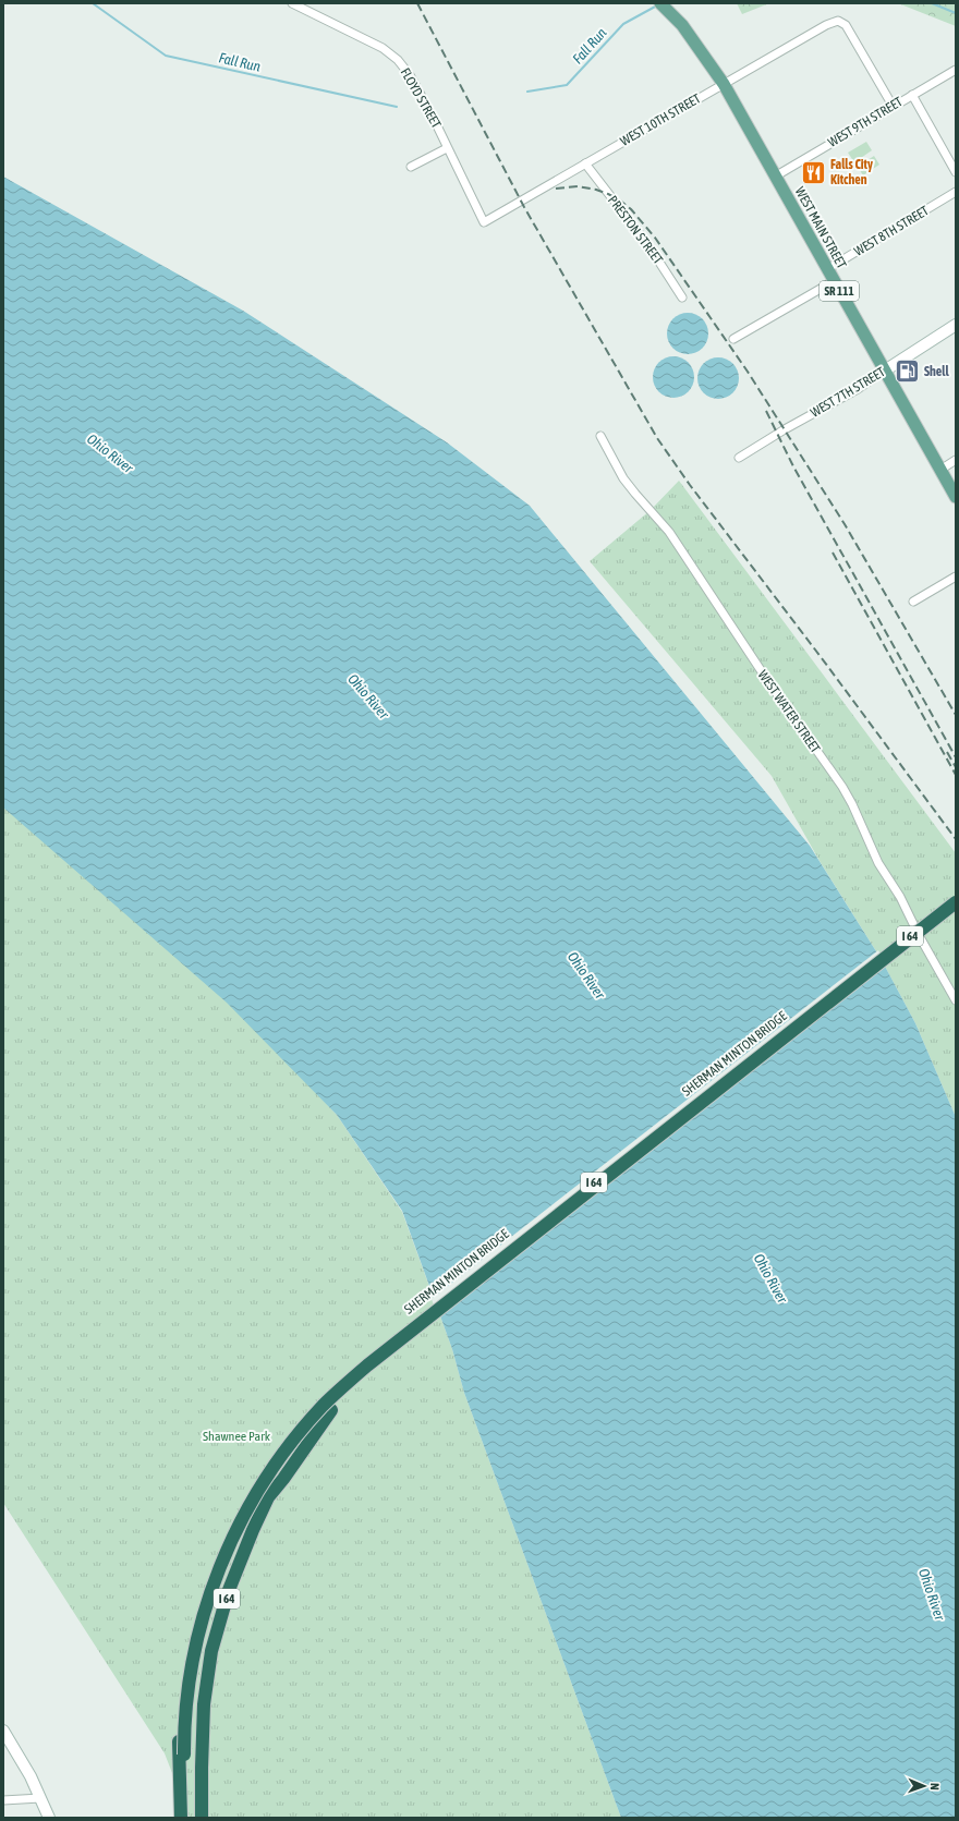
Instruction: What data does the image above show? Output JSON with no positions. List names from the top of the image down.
{
  "streets": {
    "highway": ["I 64", "SHERMAN MINTON BRIDGE"],
    "main road": ["WEST MAIN STREET", "SR 111"],
    "street": [
      "FLOYD STREET",
      "WEST 10TH STREET",
      "WEST 9TH STREET",
      "PRESTON STREET",
      "WEST 8TH STREET",
      "WEST 7TH STREET",
      "WEST WATER STREET"
    ]
  },
  "crossings": [
    ["FLOYD STREET", "WEST 10TH STREET"],
    ["WEST 10TH STREET", "WEST 9TH STREET"],
    ["WEST 10TH STREET", "WEST MAIN STREET"],
    ["WEST 10TH STREET", "PRESTON STREET"],
    ["WEST 9TH STREET", "WEST MAIN STREET"],
    ["WEST MAIN STREET", "WEST 8TH STREET"],
    ["WEST MAIN STREET", "WEST 7TH STREET"],
    ["I 64", "SHERMAN MINTON BRIDGE"]
  ],
  "water": ["Fall Run", "Ohio River"],
  "parks": ["Shawnee Park"],
  "places": {
    "restaurant": ["Falls City Kitchen"],
    "fuel station": ["Shell"]
  },
  "north": "right"
}
